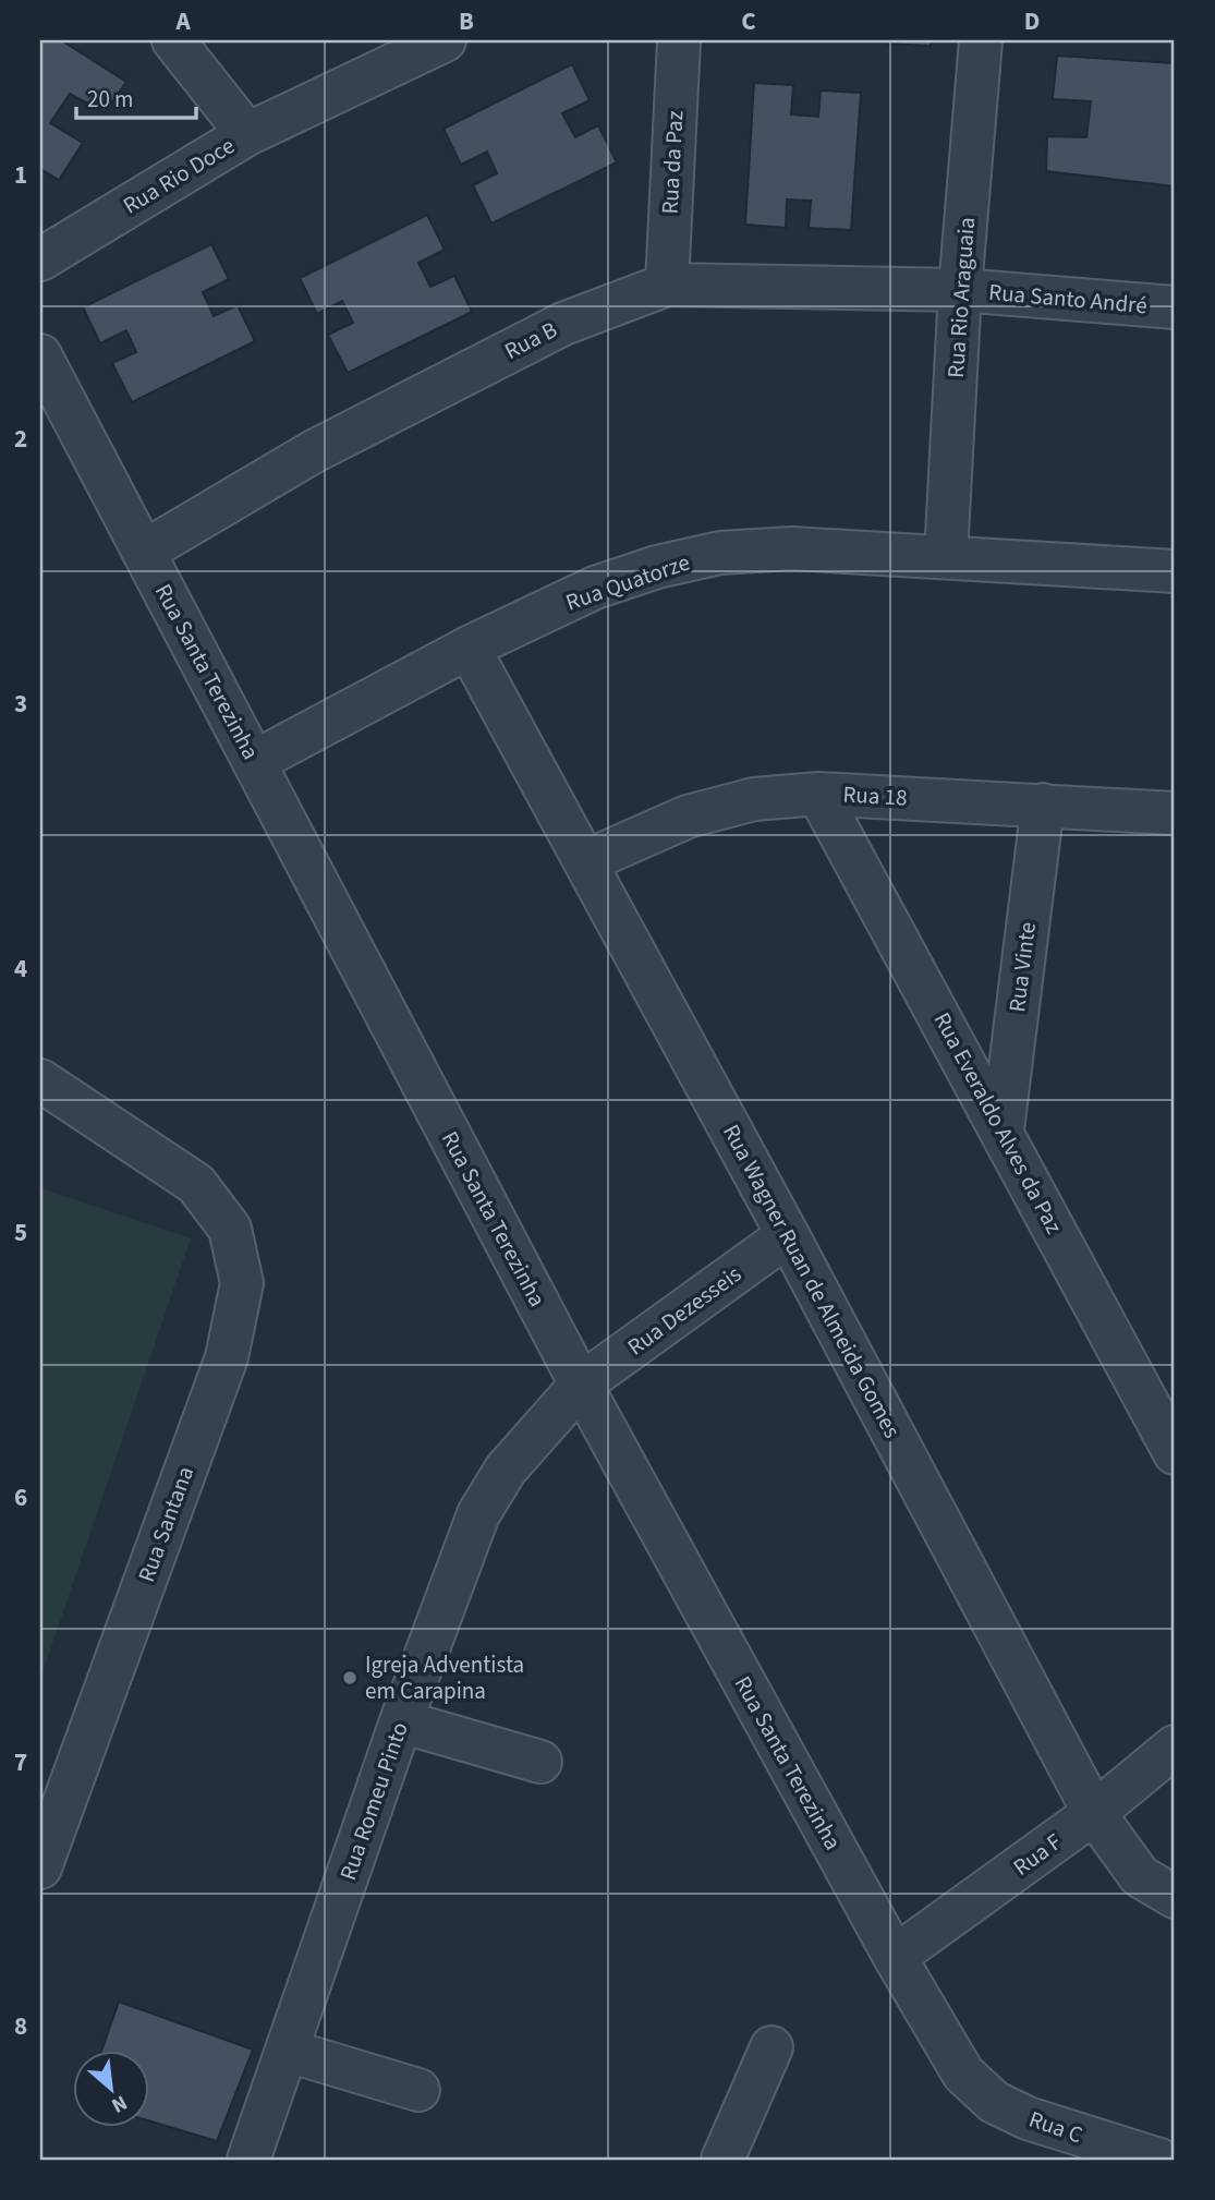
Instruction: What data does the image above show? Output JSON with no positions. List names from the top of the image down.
{
  "streets": {
    "street": [
      "Rua da Paz",
      "Rua Rio Doce",
      "Rua Rio Araguaia",
      "Rua Santo André",
      "Rua B",
      "Rua Quatorze",
      "Rua Santa Terezinha",
      "Rua 18",
      "Rua Vinte",
      "Rua Everaldo Alves da Paz",
      "Rua Wagner Ruan de Almeida Gomes",
      "Rua Dezesseis",
      "Rua Santana",
      "Rua Romeu Pinto",
      "Rua F",
      "Rua C"
    ]
  },
  "crossings": [
    ["Rua da Paz", "Rua B"],
    ["Rua Rio Araguaia", "Rua Santo André"],
    ["Rua Rio Araguaia", "Rua B"],
    ["Rua Rio Araguaia", "Rua Quatorze"],
    ["Rua Santo André", "Rua B"],
    ["Rua B", "Rua Santa Terezinha"],
    ["Rua Quatorze", "Rua Santa Terezinha"],
    ["Rua Quatorze", "Rua Wagner Ruan de Almeida Gomes"],
    ["Rua Santa Terezinha", "Rua Dezesseis"],
    ["Rua Santa Terezinha", "Rua Romeu Pinto"],
    ["Rua Santa Terezinha", "Rua F"],
    ["Rua Santa Terezinha", "Rua C"],
    ["Rua 18", "Rua Vinte"],
    ["Rua 18", "Rua Everaldo Alves da Paz"],
    ["Rua 18", "Rua Wagner Ruan de Almeida Gomes"],
    ["Rua Vinte", "Rua Everaldo Alves da Paz"],
    ["Rua Wagner Ruan de Almeida Gomes", "Rua Dezesseis"],
    ["Rua Wagner Ruan de Almeida Gomes", "Rua F"],
    ["Rua Dezesseis", "Rua Romeu Pinto"]
  ],
  "places": ["Igreja Adventista em Carapina"],
  "scale_bar": "20 m",
  "north": "bottom right",
  "grid": {
    "columns": [
      "A",
      "B",
      "C",
      "D"
    ],
    "rows": [
      "1",
      "2",
      "3",
      "4",
      "5",
      "6",
      "7",
      "8"
    ]
  }
}
